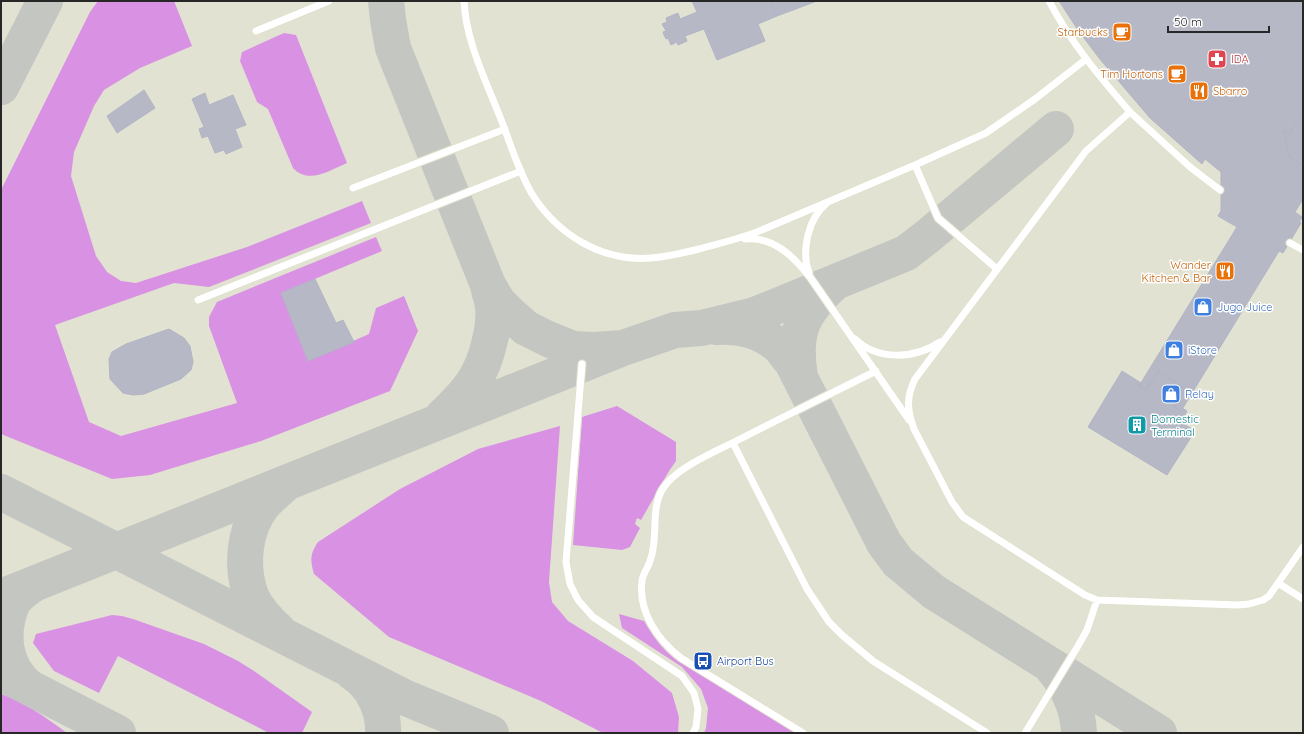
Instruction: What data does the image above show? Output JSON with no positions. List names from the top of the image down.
{
  "places": {
    "cafe": ["Starbucks", "Tim Hortons"],
    "pharmacy": ["IDA"],
    "restaurant": ["Sbarro", "Wander Kitchen & Bar"],
    "shop": ["Jugo Juice", "iStore", "Relay"],
    "building": ["Domestic Terminal"],
    "bus stop": ["Airport Bus"]
  },
  "scale_bar": "50 m"
}
